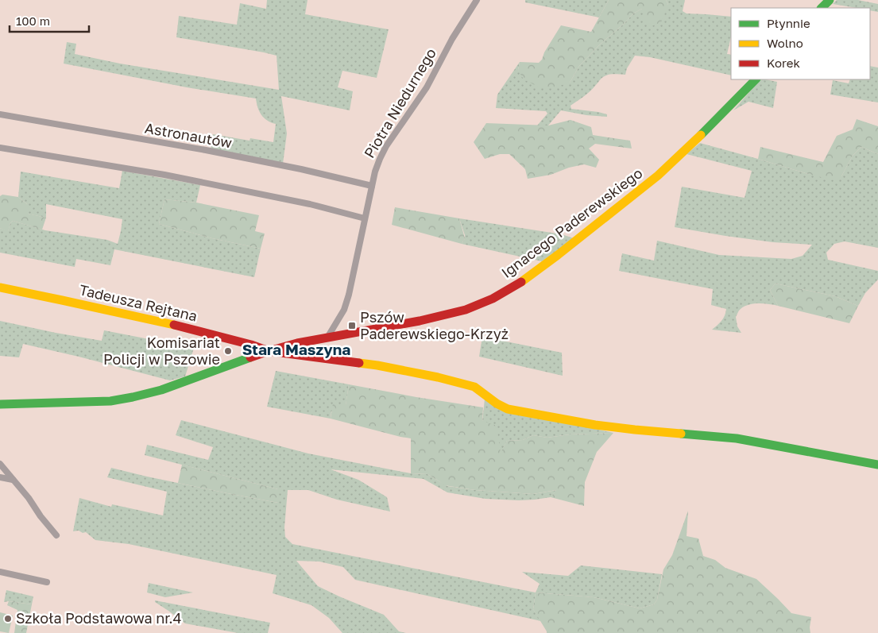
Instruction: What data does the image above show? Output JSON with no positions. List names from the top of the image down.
{
  "streets": {
    "street": [
      "Piotra Niedurnego",
      "Astronautów",
      "Ignacego Paderewskiego",
      "Tadeusza Rejtana"
    ]
  },
  "crossings": [
    ["Piotra Niedurnego", "Astronautów"],
    ["Piotra Niedurnego", "Ignacego Paderewskiego"],
    ["Ignacego Paderewskiego", "Tadeusza Rejtana"]
  ],
  "districts": ["Stara Maszyna"],
  "places": {
    "transit": ["Pszów Paderewskiego-Krzyż"],
    "other": ["Komisariat Policji w Pszowie", "Szkoła Podstawowa nr.4"]
  },
  "legend": ["Płynnie", "Wolno", "Korek"],
  "scale_bar": "100 m"
}
